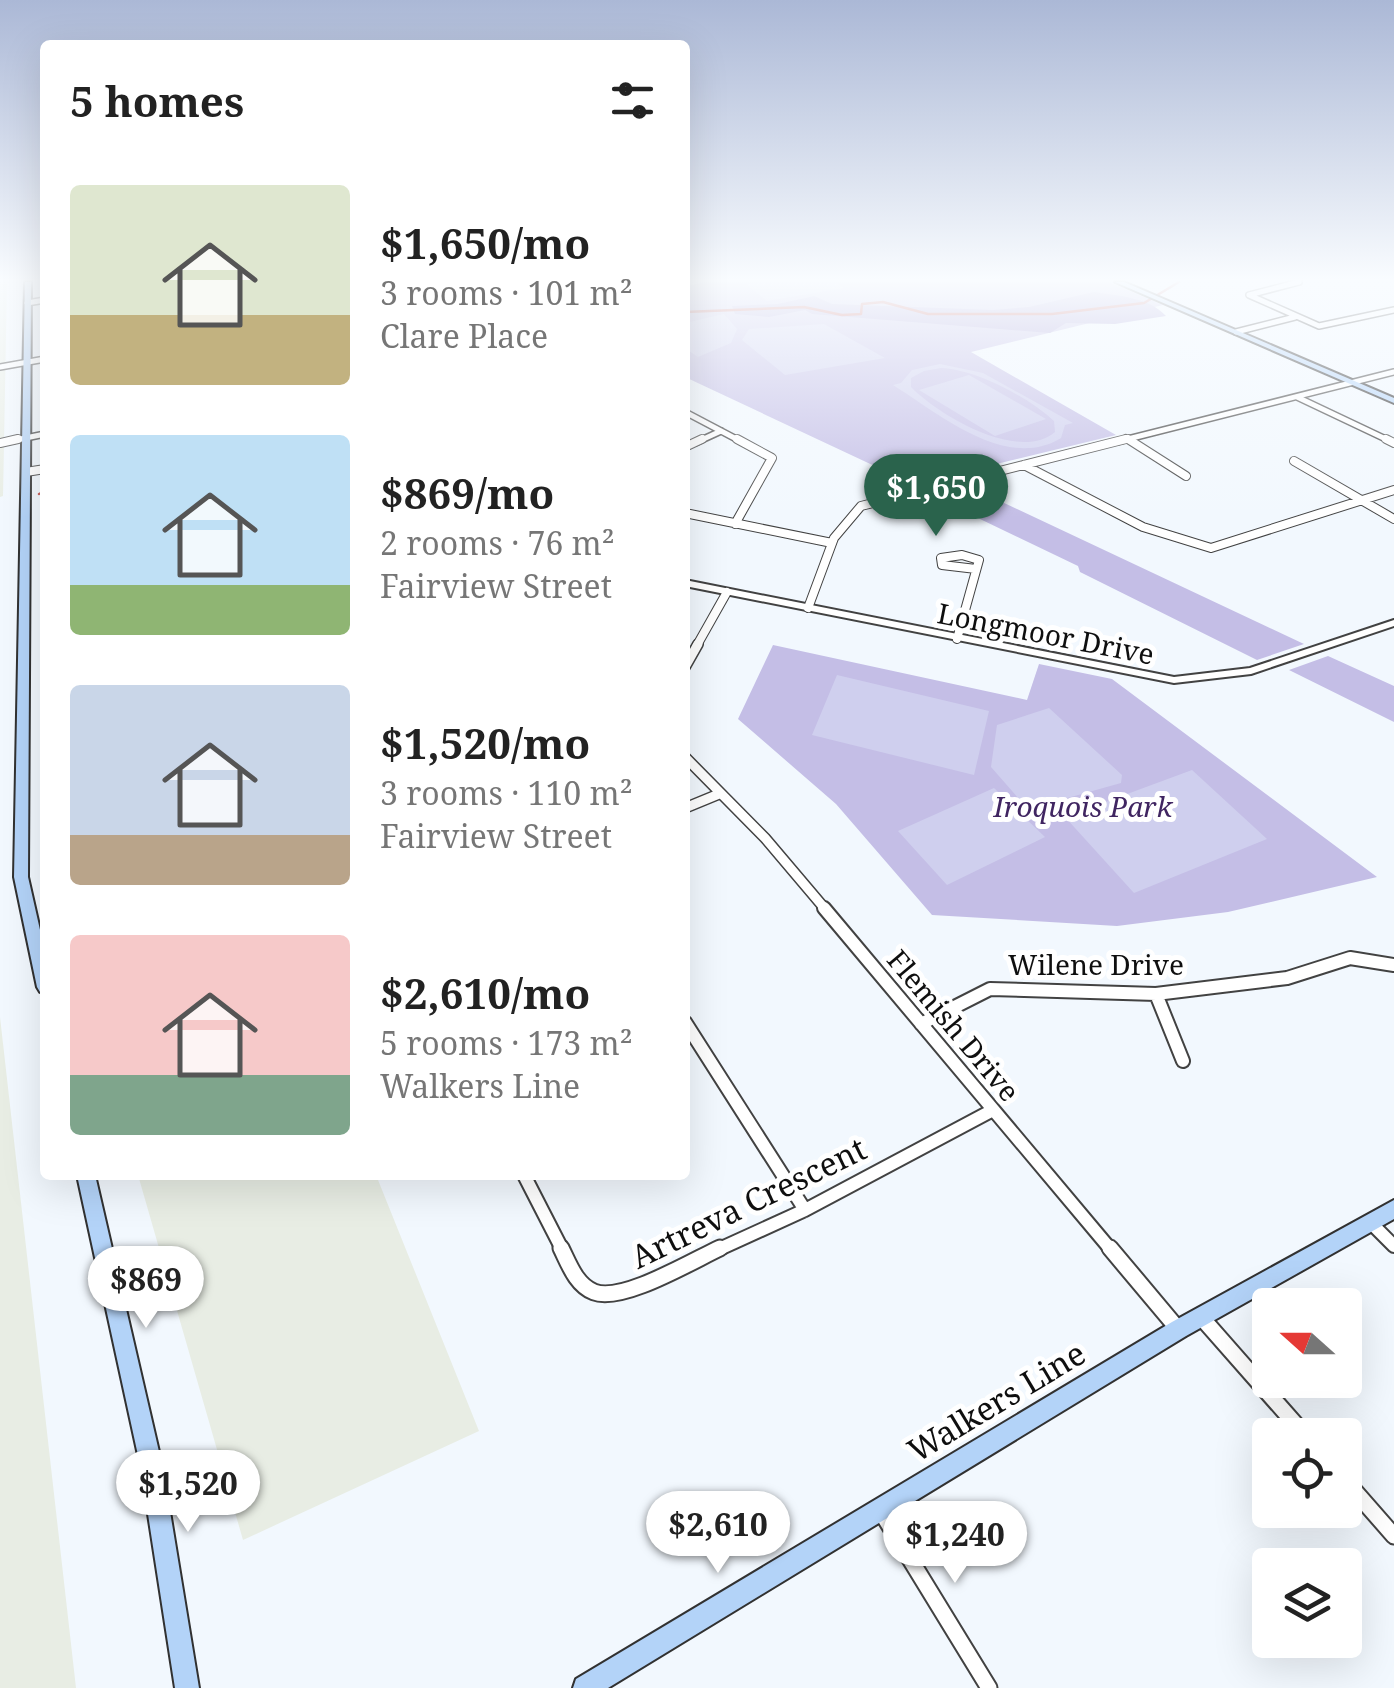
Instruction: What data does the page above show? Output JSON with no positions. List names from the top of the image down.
{
  "streets": {
    "main road": ["Walkers Line"],
    "street": [
      "Longmoor Drive",
      "Wilene Drive",
      "Flemish Drive",
      "Artreva Crescent"
    ]
  },
  "crossings": [
    ["Wilene Drive", "Flemish Drive"],
    ["Flemish Drive", "Artreva Crescent"],
    ["Flemish Drive", "Walkers Line"]
  ],
  "parks": ["Iroquois Park"],
  "north": "left",
  "page": {
    "heading": "5 homes",
    "list": [
      {
        "name": "$1,650/mo",
        "note": "3 rooms · 101 m² · Clare Place"
      },
      {
        "name": "$869/mo",
        "note": "2 rooms · 76 m² · Fairview Street"
      },
      {
        "name": "$1,520/mo",
        "note": "3 rooms · 110 m² · Fairview Street"
      },
      {
        "name": "$2,610/mo",
        "note": "5 rooms · 173 m² · Walkers Line"
      }
    ],
    "price": [
      "$1,650",
      "$869",
      "$1,520",
      "$2,610",
      "$1,240"
    ]
  }
}
